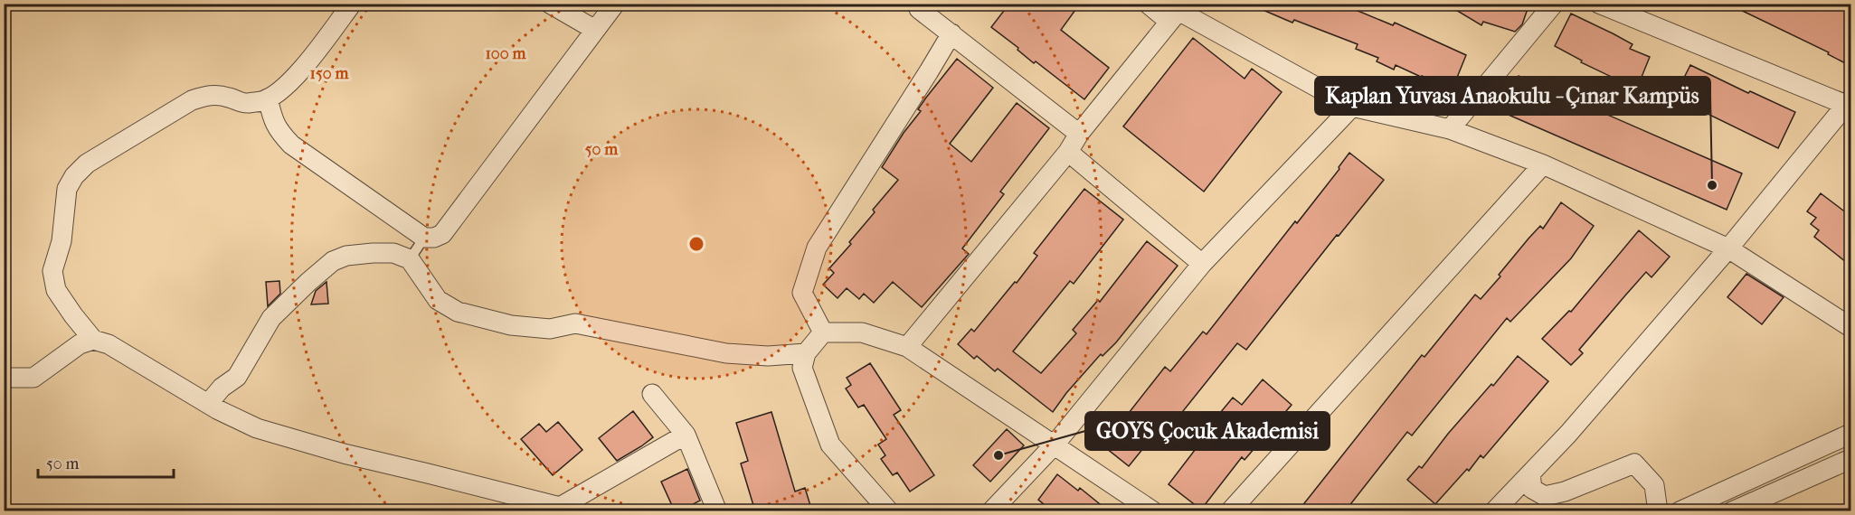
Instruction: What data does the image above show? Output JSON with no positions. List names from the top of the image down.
{
  "places": ["Kaplan Yuvası Anaokulu - Çınar Kampüs", "GOYS Çocuk Akademisi"],
  "scale_bar": "50 m",
  "rings": ["100 m", "150 m", "50 m"]
}
